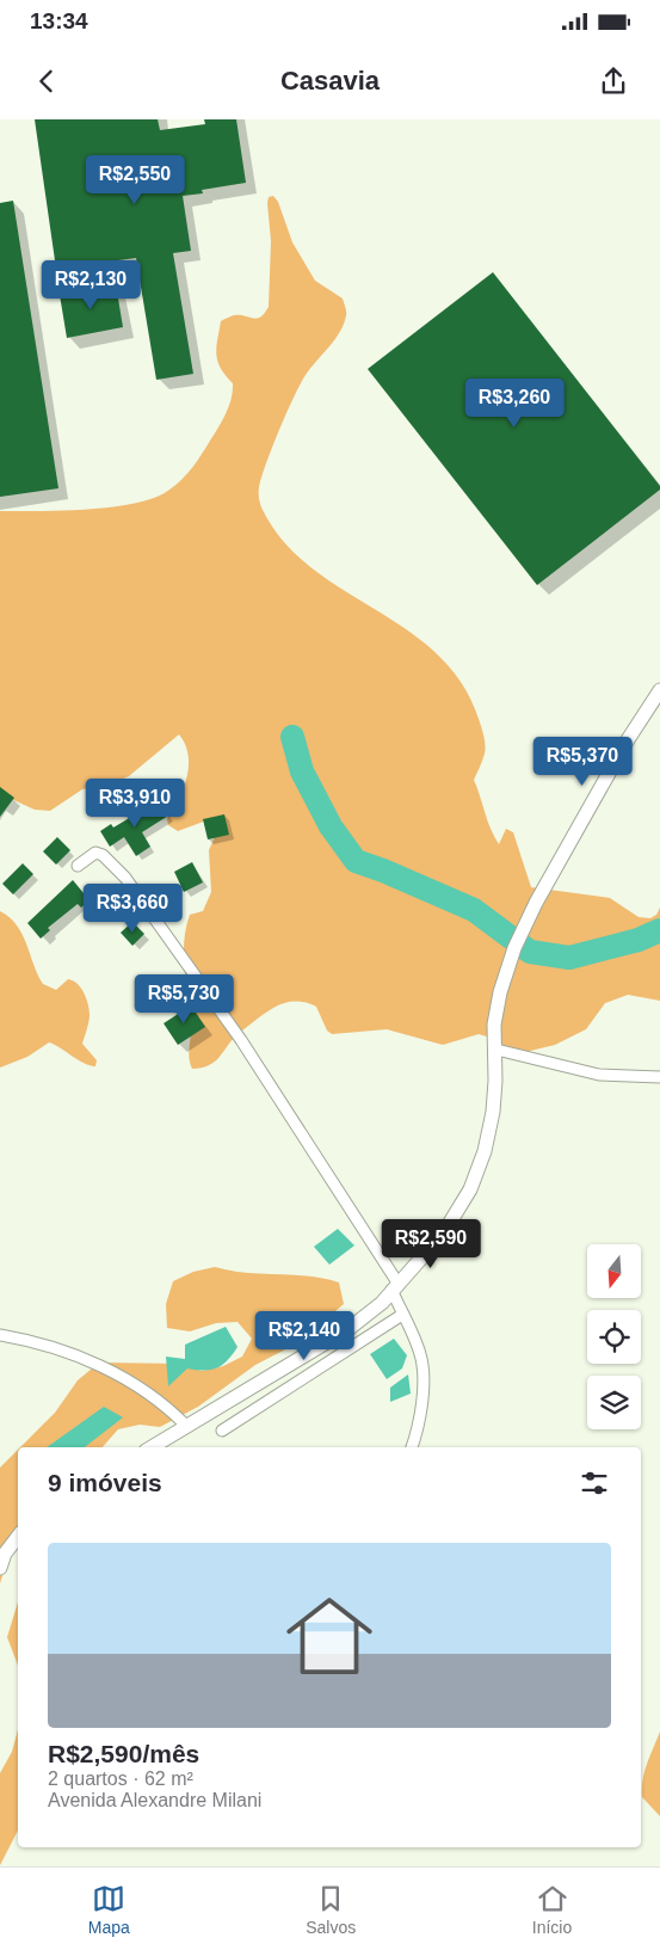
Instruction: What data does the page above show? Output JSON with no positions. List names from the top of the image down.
{
  "north": "bottom",
  "page": {
    "status": "13:34",
    "header": "Casavia",
    "price": [
      "R$2,550",
      "R$2,130",
      "R$3,260",
      "R$5,370",
      "R$3,910",
      "R$3,660",
      "R$5,730",
      "R$2,590",
      "R$2,140"
    ],
    "heading": "9 imóveis",
    "list": [
      {
        "name": "R$2,590/mês",
        "note": "2 quartos · 62 m² · Avenida Alexandre Milani"
      }
    ],
    "tabs": ["Mapa", "Salvos", "Início"]
  }
}
